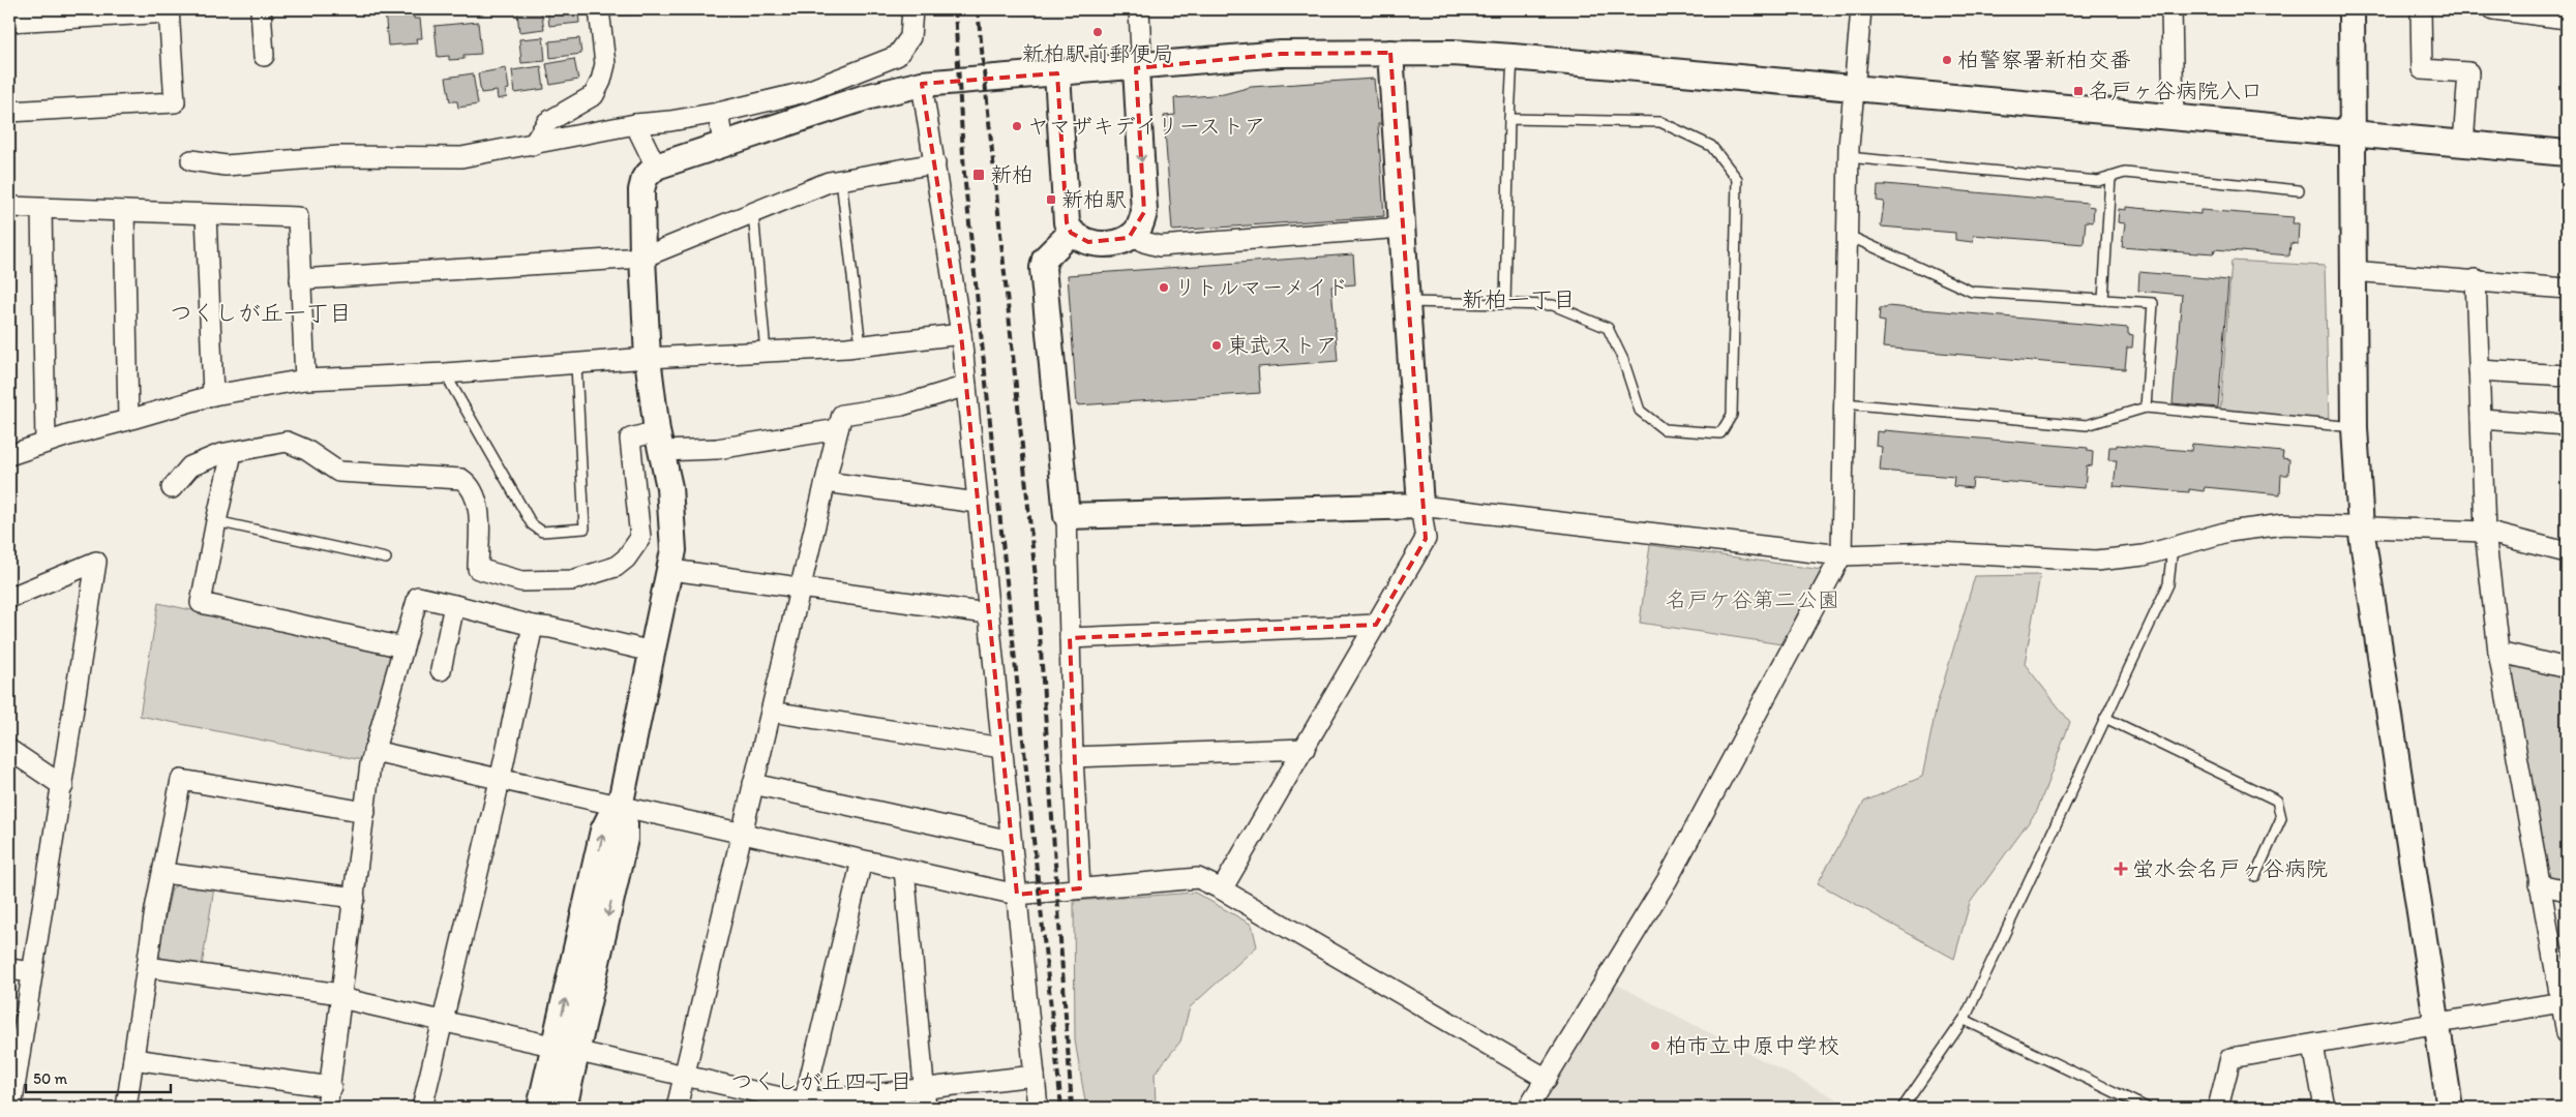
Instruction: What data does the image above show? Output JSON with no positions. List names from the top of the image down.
{
  "districts": ["新柏一丁目", "つくしが丘一丁目", "つくしが丘四丁目"],
  "parks": ["名戸ケ谷第二公園"],
  "places": {
    "other": [
      "新柏駅前郵便局",
      "柏警察署新柏交番",
      "ヤマザキデイリーストア",
      "リトルマーメイド",
      "東武ストア",
      "柏市立中原中学校"
    ],
    "transit": ["名戸ヶ谷病院入口", "新柏", "新柏駅"],
    "health": ["蛍水会名戸ヶ谷病院"]
  },
  "scale_bar": "50 m"
}
